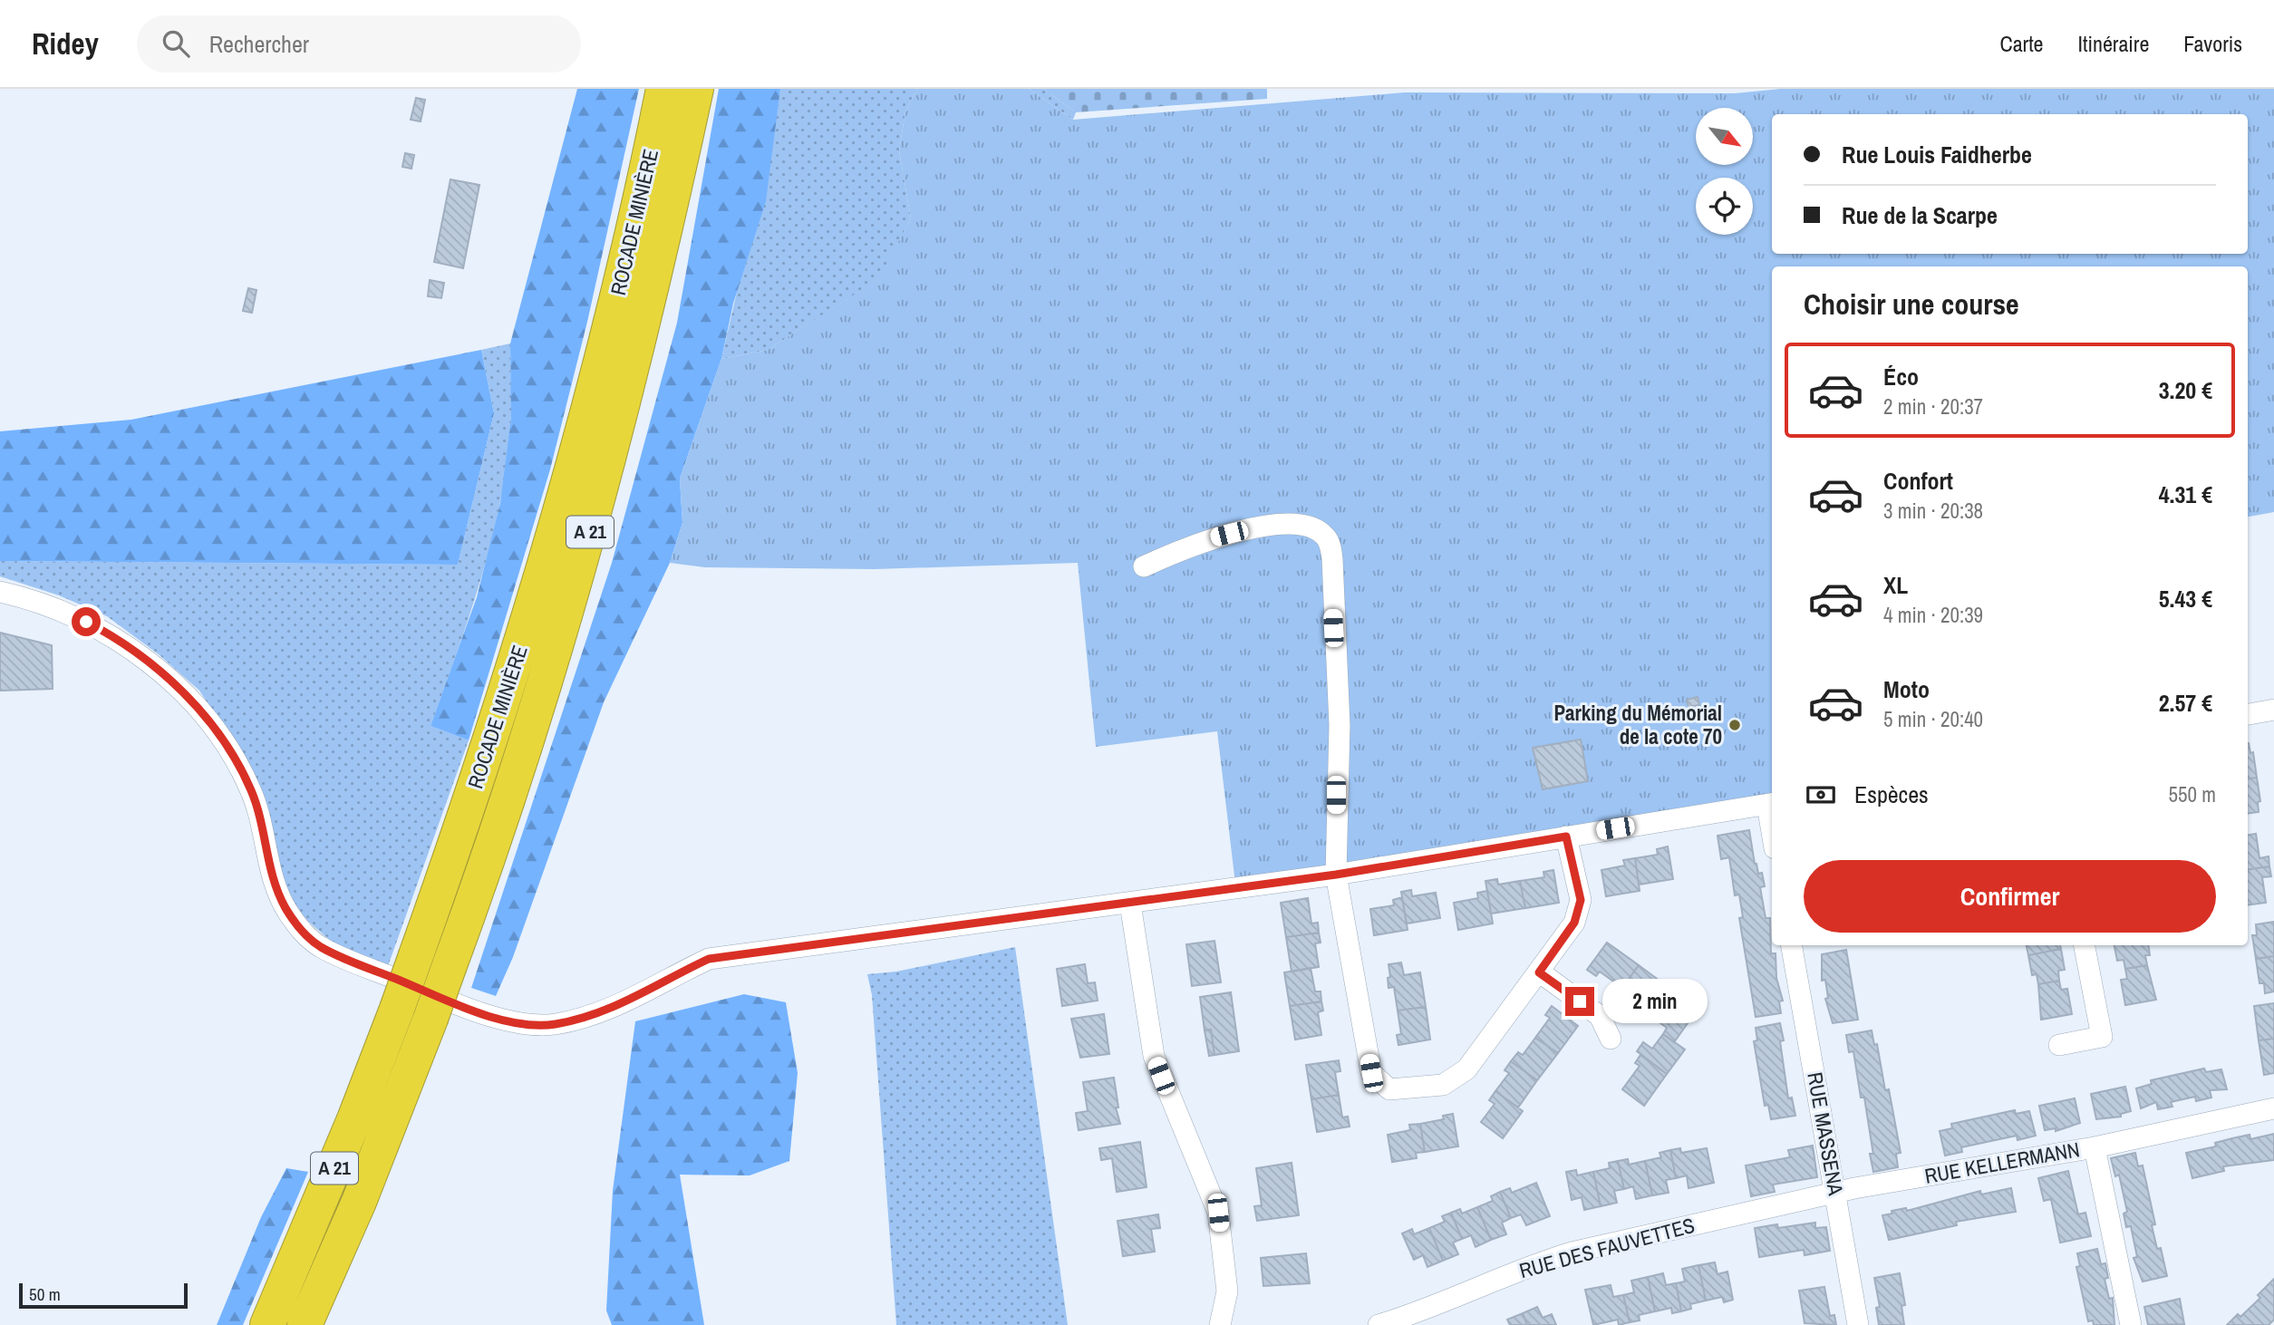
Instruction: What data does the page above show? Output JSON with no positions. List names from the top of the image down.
{
  "streets": {
    "highway": ["ROCADE MINIÈRE", "A 21"],
    "street": ["RUE MASSENA", "RUE KELLERMANN", "RUE DES FAUVETTES"]
  },
  "crossings": [
    ["RUE MASSENA", "RUE KELLERMANN"],
    ["RUE KELLERMANN", "RUE DES FAUVETTES"]
  ],
  "places": ["Parking du Mémorial de la cote 70"],
  "scale_bar": "50 m",
  "north": "bottom right",
  "page": {
    "header": "Ridey",
    "search": "Rechercher",
    "nav": ["Carte", "Itinéraire", "Favoris"],
    "banner": ["Rue Louis Faidherbe", "Rue de la Scarpe"],
    "heading": "Choisir une course",
    "list": [
      {
        "name": "Éco",
        "note": "2 min · 20:37",
        "value": "3.20 €"
      },
      {
        "name": "Confort",
        "note": "3 min · 20:38",
        "value": "4.31 €"
      },
      {
        "name": "XL",
        "note": "4 min · 20:39",
        "value": "5.43 €"
      },
      {
        "name": "Moto",
        "note": "5 min · 20:40",
        "value": "2.57 €"
      }
    ],
    "pay": ["Espèces", "550 m"],
    "buttons": "Confirmer",
    "bubble": "2 min",
    "scale": "50 m"
  }
}
